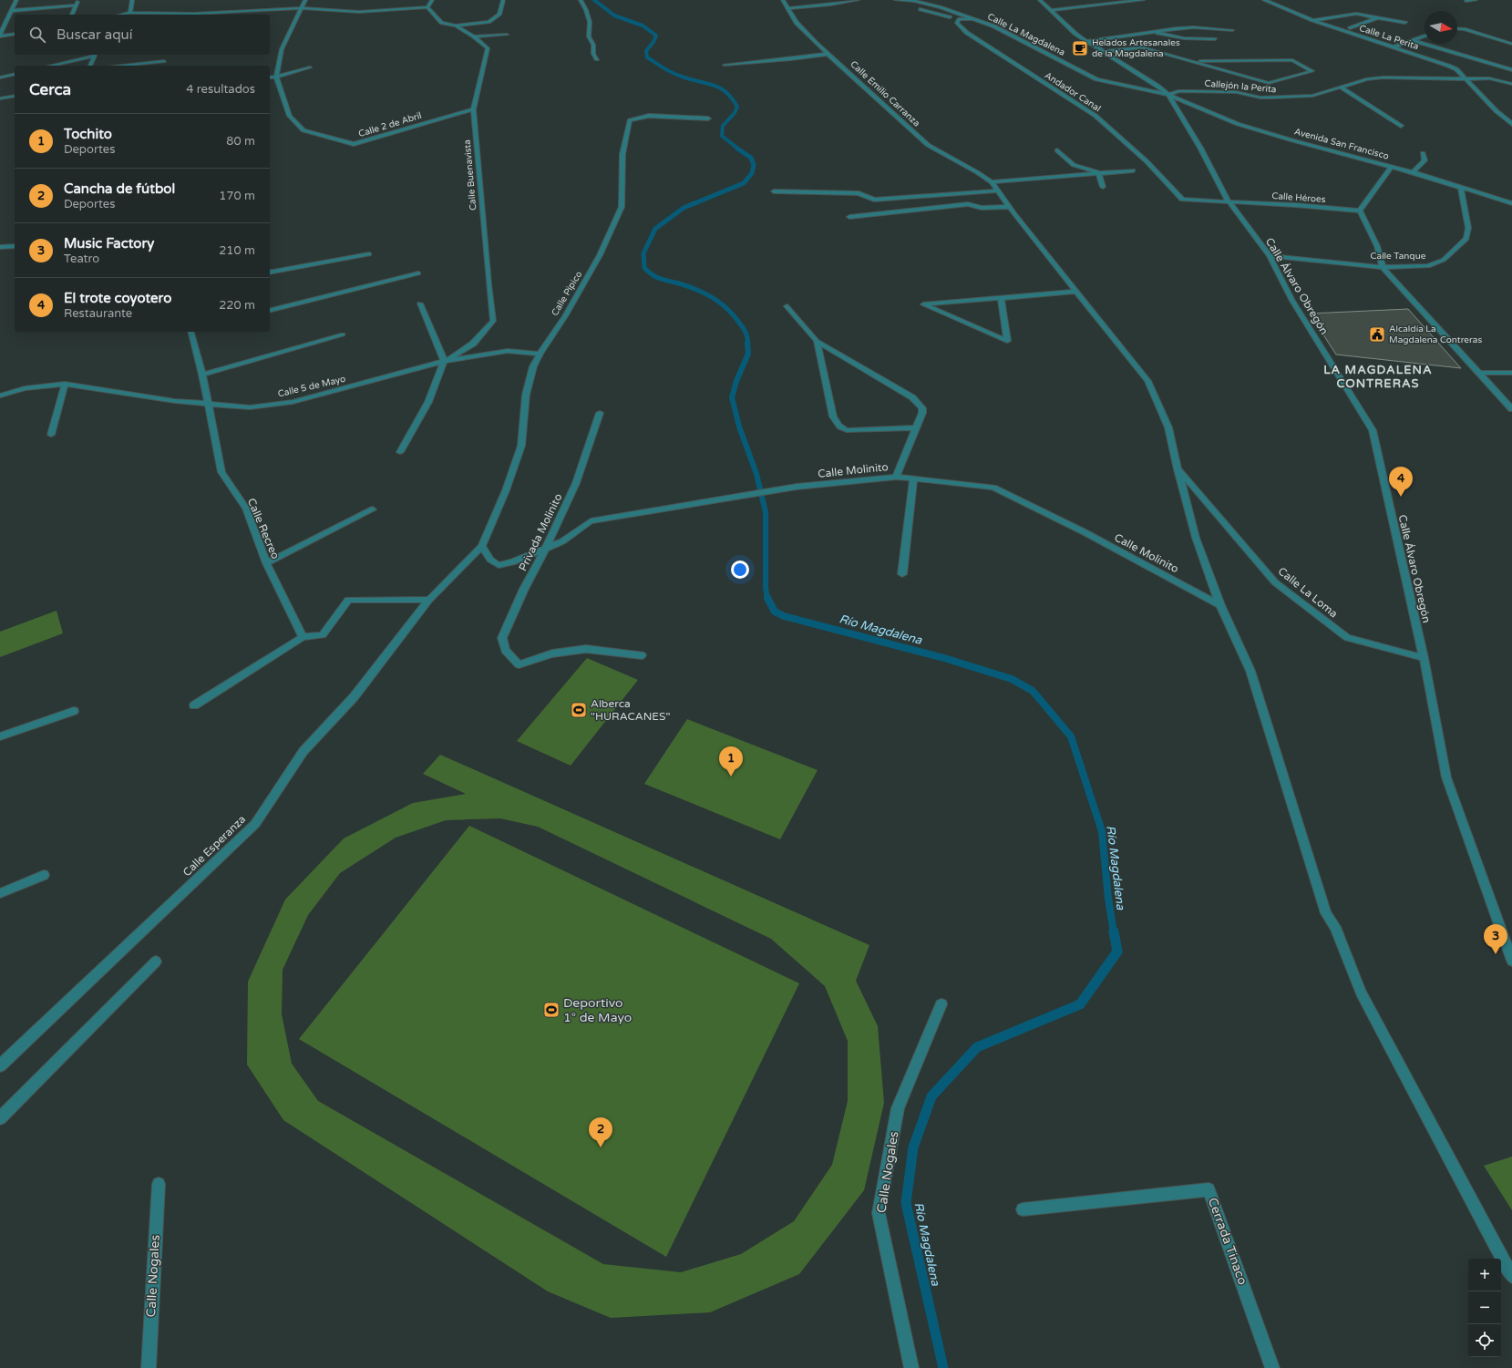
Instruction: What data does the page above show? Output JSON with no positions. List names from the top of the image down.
{
  "streets": {
    "street": [
      "Calle La Magdalena",
      "Calle La Perita",
      "Callejón la Perita",
      "Andador Canal",
      "Calle Emilio Carranza",
      "Calle 2 de Abril",
      "Avenida San Francisco",
      "Calle Buenavista",
      "Calle Héroes",
      "Calle Tanque",
      "Calle Álvaro Obregón",
      "Calle Pipico",
      "Calle 5 de Mayo",
      "Calle Molinito",
      "Calle Recreo",
      "Privada Molinito",
      "Calle La Loma",
      "Calle Esperanza",
      "Calle Nogales",
      "Cerrada Tinaco"
    ]
  },
  "crossings": [
    ["Calle La Magdalena", "Callejón la Perita"],
    ["Calle La Magdalena", "Andador Canal"],
    ["Calle La Magdalena", "Avenida San Francisco"],
    ["Calle La Magdalena", "Calle Álvaro Obregón"],
    ["Calle La Perita", "Callejón la Perita"],
    ["Callejón la Perita", "Avenida San Francisco"],
    ["Callejón la Perita", "Calle Álvaro Obregón"],
    ["Andador Canal", "Calle Héroes"],
    ["Calle Emilio Carranza", "Calle Molinito"],
    ["Calle Emilio Carranza", "Calle La Loma"],
    ["Calle 2 de Abril", "Calle Buenavista"],
    ["Avenida San Francisco", "Calle Héroes"],
    ["Avenida San Francisco", "Calle Tanque"],
    ["Avenida San Francisco", "Calle Álvaro Obregón"],
    ["Calle Buenavista", "Calle 5 de Mayo"],
    ["Calle Héroes", "Calle Tanque"],
    ["Calle Héroes", "Calle Álvaro Obregón"],
    ["Calle Tanque", "Calle Álvaro Obregón"],
    ["Calle Álvaro Obregón", "Calle La Loma"],
    ["Calle Pipico", "Calle 5 de Mayo"],
    ["Calle Pipico", "Calle Molinito"],
    ["Calle Pipico", "Calle Esperanza"],
    ["Calle 5 de Mayo", "Calle Recreo"],
    ["Calle Molinito", "Privada Molinito"],
    ["Calle Molinito", "Calle Esperanza"]
  ],
  "districts": ["LA MAGDALENA CONTRERAS"],
  "water": ["Río Magdalena"],
  "places": {
    "cafe": ["Helados Artesanales de la Magdalena"],
    "public building": ["Alcaldía La Magdalena Contreras"],
    "sports": ["Alberca \"HURACANES\"", "Deportivo 1° de Mayo"]
  },
  "north": "right",
  "page": {
    "search": "Buscar aquí",
    "heading": ["Cerca", "4 resultados"],
    "list": [
      {
        "mark": "1",
        "name": "Tochito",
        "note": "Deportes",
        "value": "80 m"
      },
      {
        "mark": "2",
        "name": "Cancha de fútbol",
        "note": "Deportes",
        "value": "170 m"
      },
      {
        "mark": "3",
        "name": "Music Factory",
        "note": "Teatro",
        "value": "210 m"
      },
      {
        "mark": "4",
        "name": "El trote coyotero",
        "note": "Restaurante",
        "value": "220 m"
      }
    ],
    "pins": [
      "4",
      "1",
      "3",
      "2"
    ],
    "map_buttons": ["+", "−"]
  }
}
